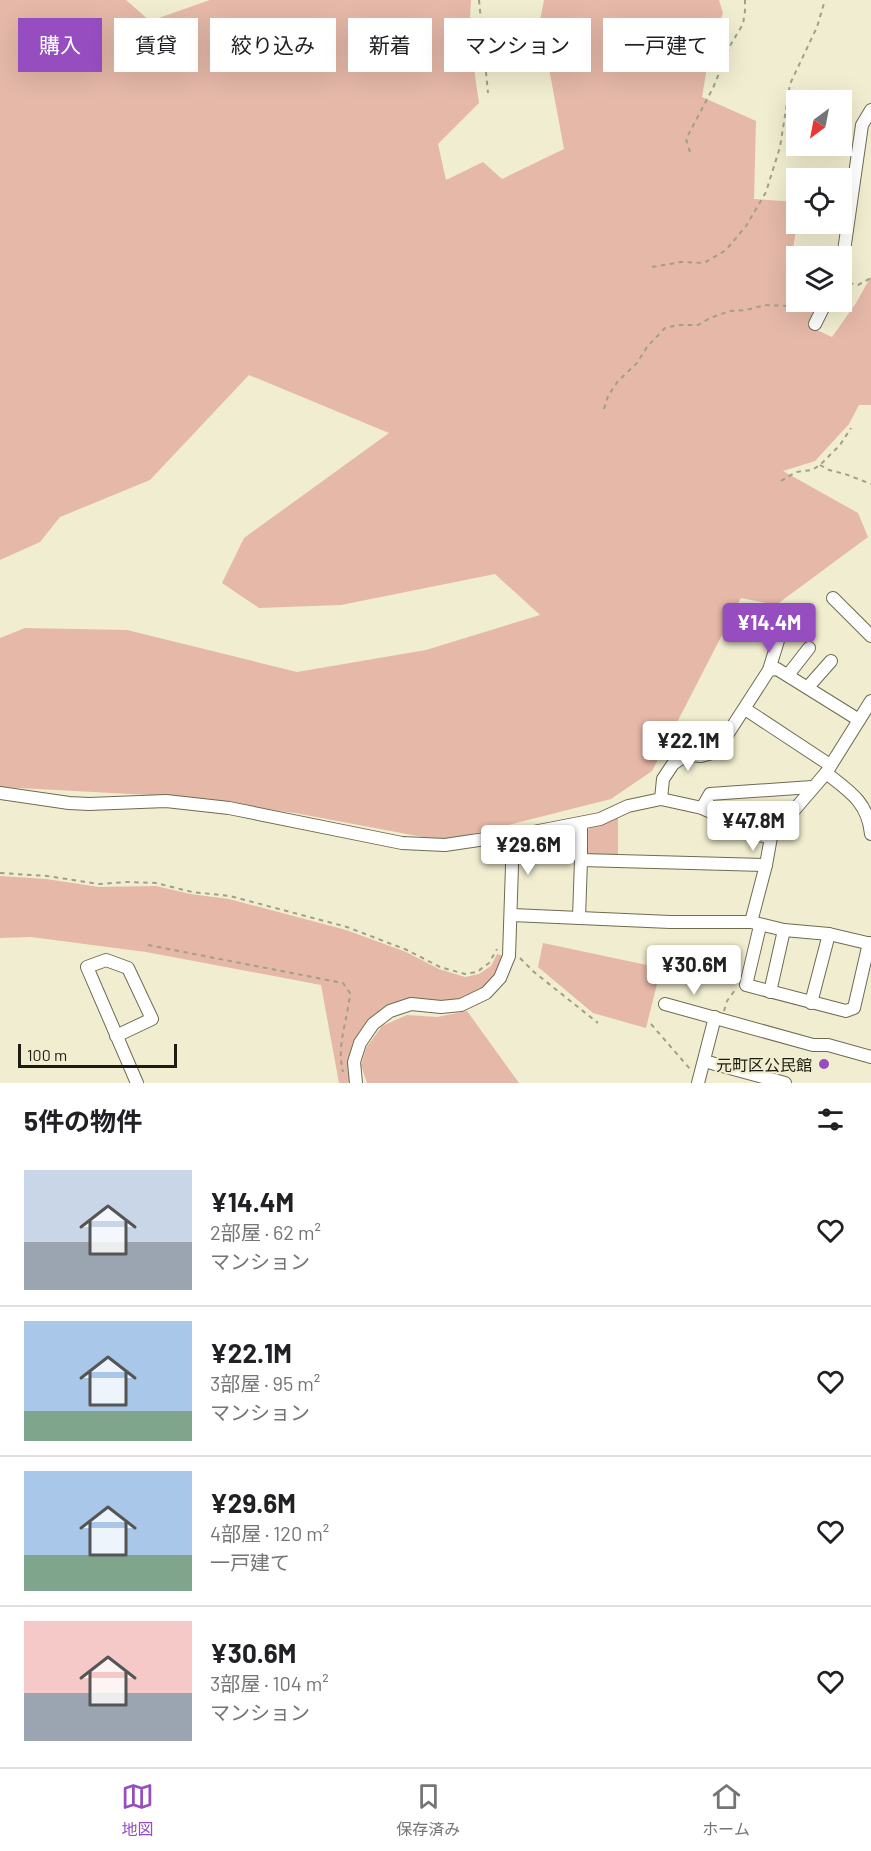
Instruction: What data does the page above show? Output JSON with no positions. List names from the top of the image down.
{
  "places": ["元町区公民館"],
  "scale_bar": "100 m",
  "north": "bottom left",
  "page": {
    "chip": [
      "購入",
      "賃貸",
      "絞り込み",
      "新着",
      "マンション",
      "一戸建て"
    ],
    "price": [
      "¥14.4M",
      "¥22.1M",
      "¥47.8M",
      "¥29.6M",
      "¥30.6M"
    ],
    "scale": "100 m",
    "heading": "5件の物件",
    "list": [
      {
        "name": "¥14.4M",
        "note": "2部屋 · 62 m² · マンション"
      },
      {
        "name": "¥22.1M",
        "note": "3部屋 · 95 m² · マンション"
      },
      {
        "name": "¥29.6M",
        "note": "4部屋 · 120 m² · 一戸建て"
      },
      {
        "name": "¥30.6M",
        "note": "3部屋 · 104 m² · マンション"
      }
    ],
    "tabs": ["地図", "保存済み", "ホーム"]
  }
}
